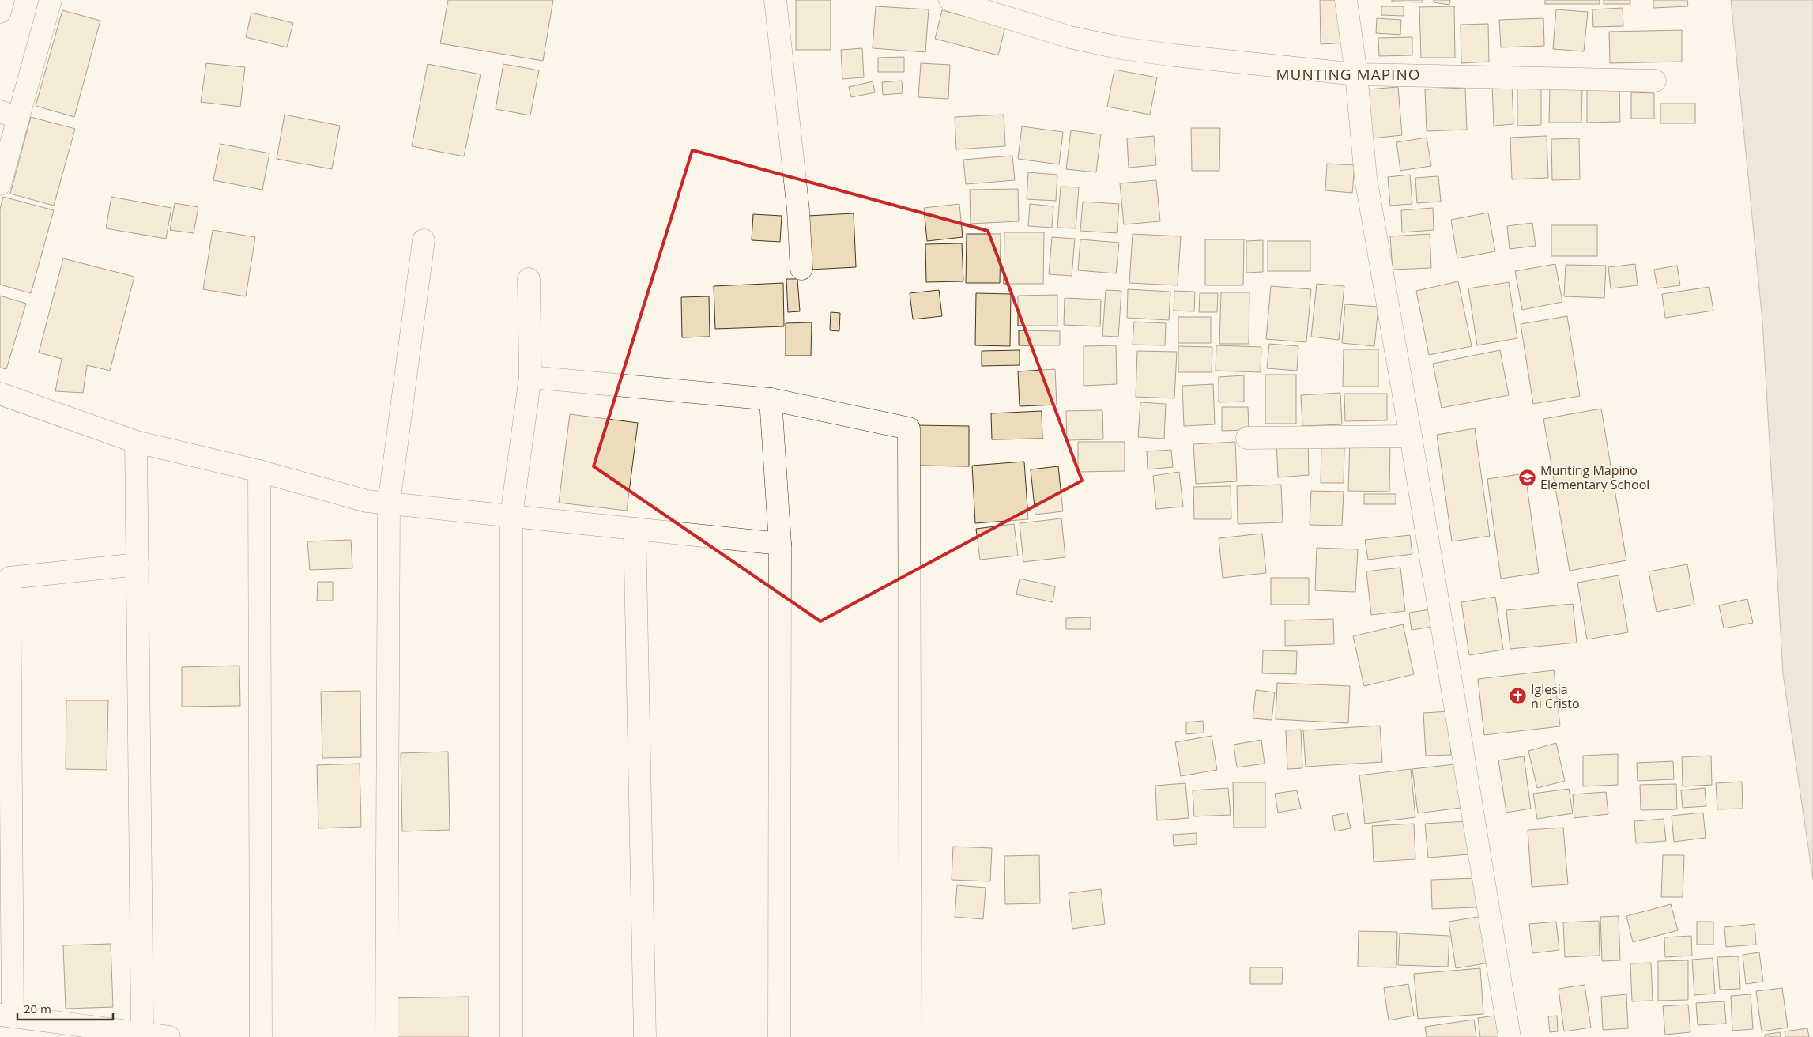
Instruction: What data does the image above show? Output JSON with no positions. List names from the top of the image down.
{
  "districts": ["MUNTING MAPINO"],
  "places": {
    "school or university": ["Munting Mapino Elementary School"],
    "church": ["Iglesia ni Cristo"]
  },
  "scale_bar": "20 m"
}
